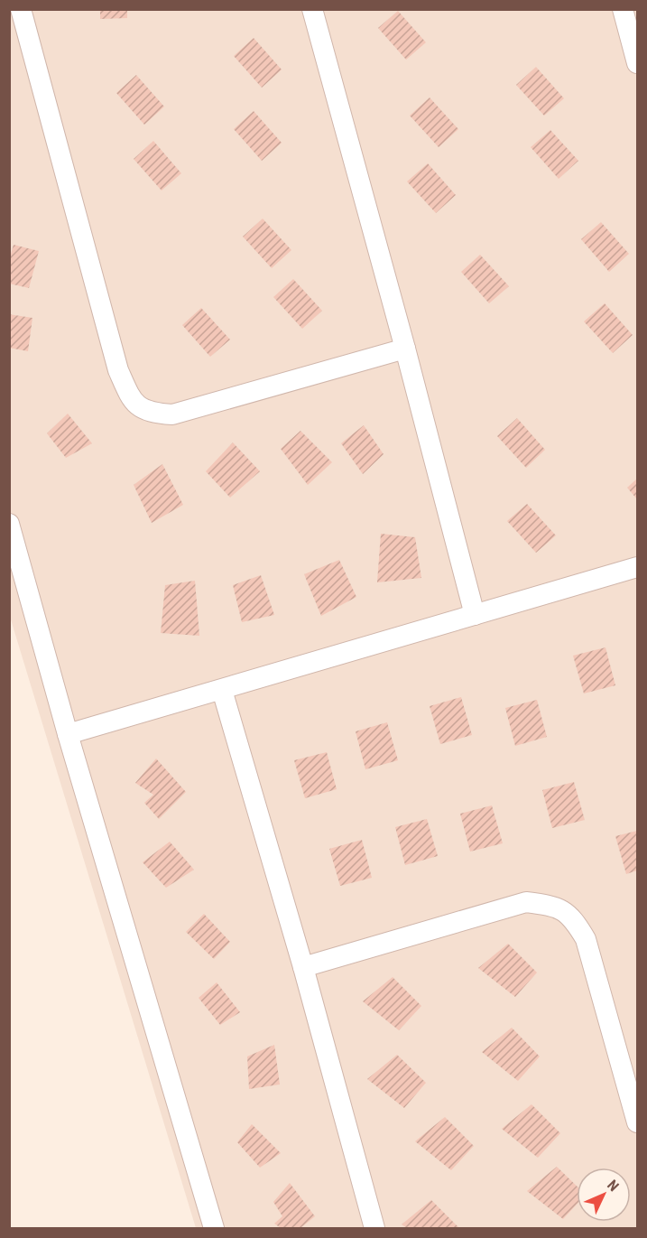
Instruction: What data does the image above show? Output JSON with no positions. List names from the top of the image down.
{
  "north": "top right"
}
